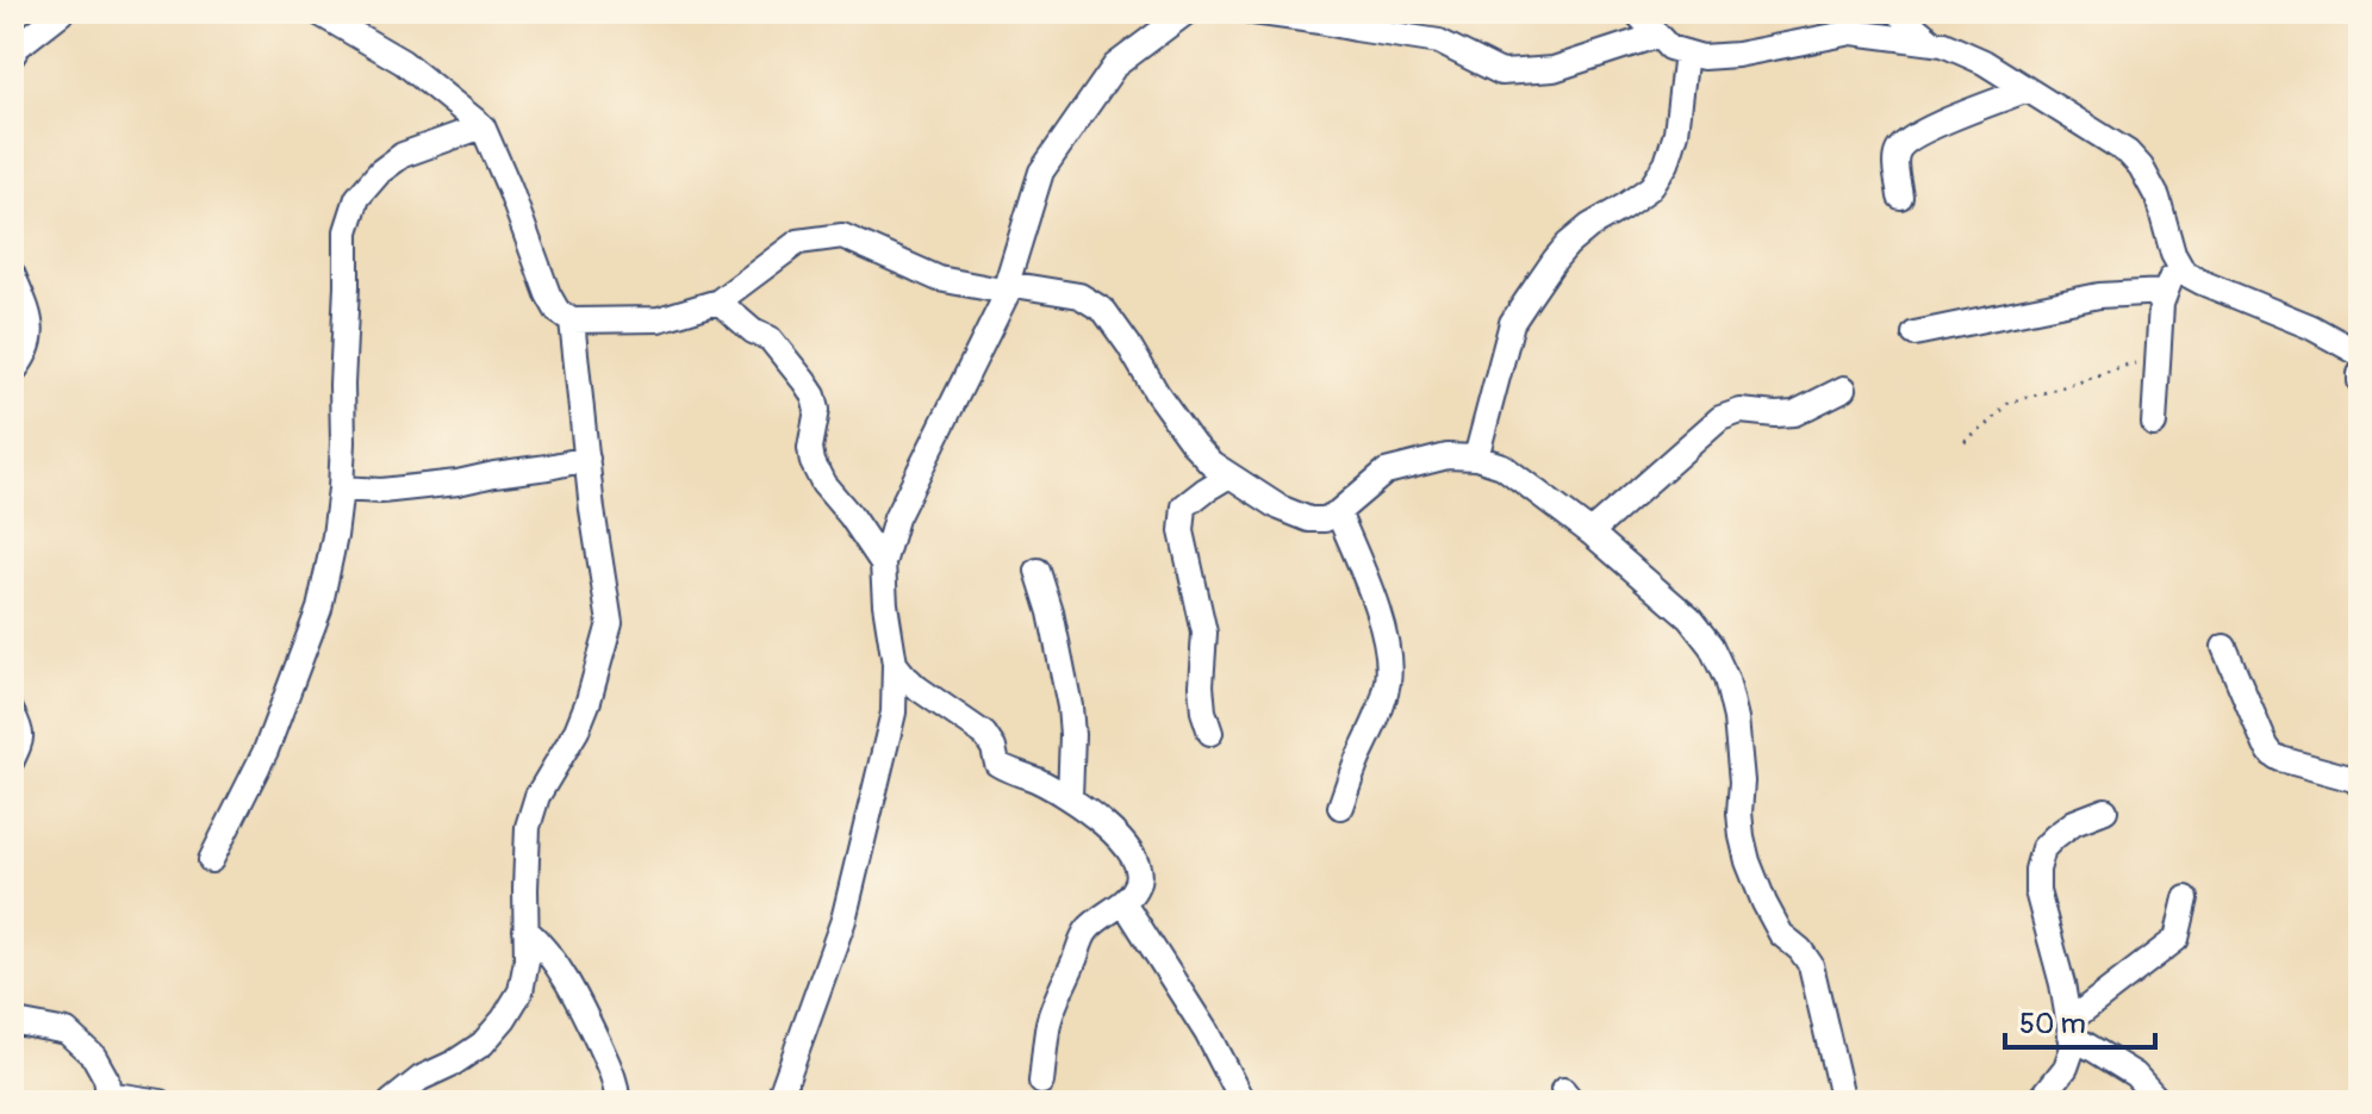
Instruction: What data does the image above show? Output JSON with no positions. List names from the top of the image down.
{
  "scale_bar": "50 m"
}
